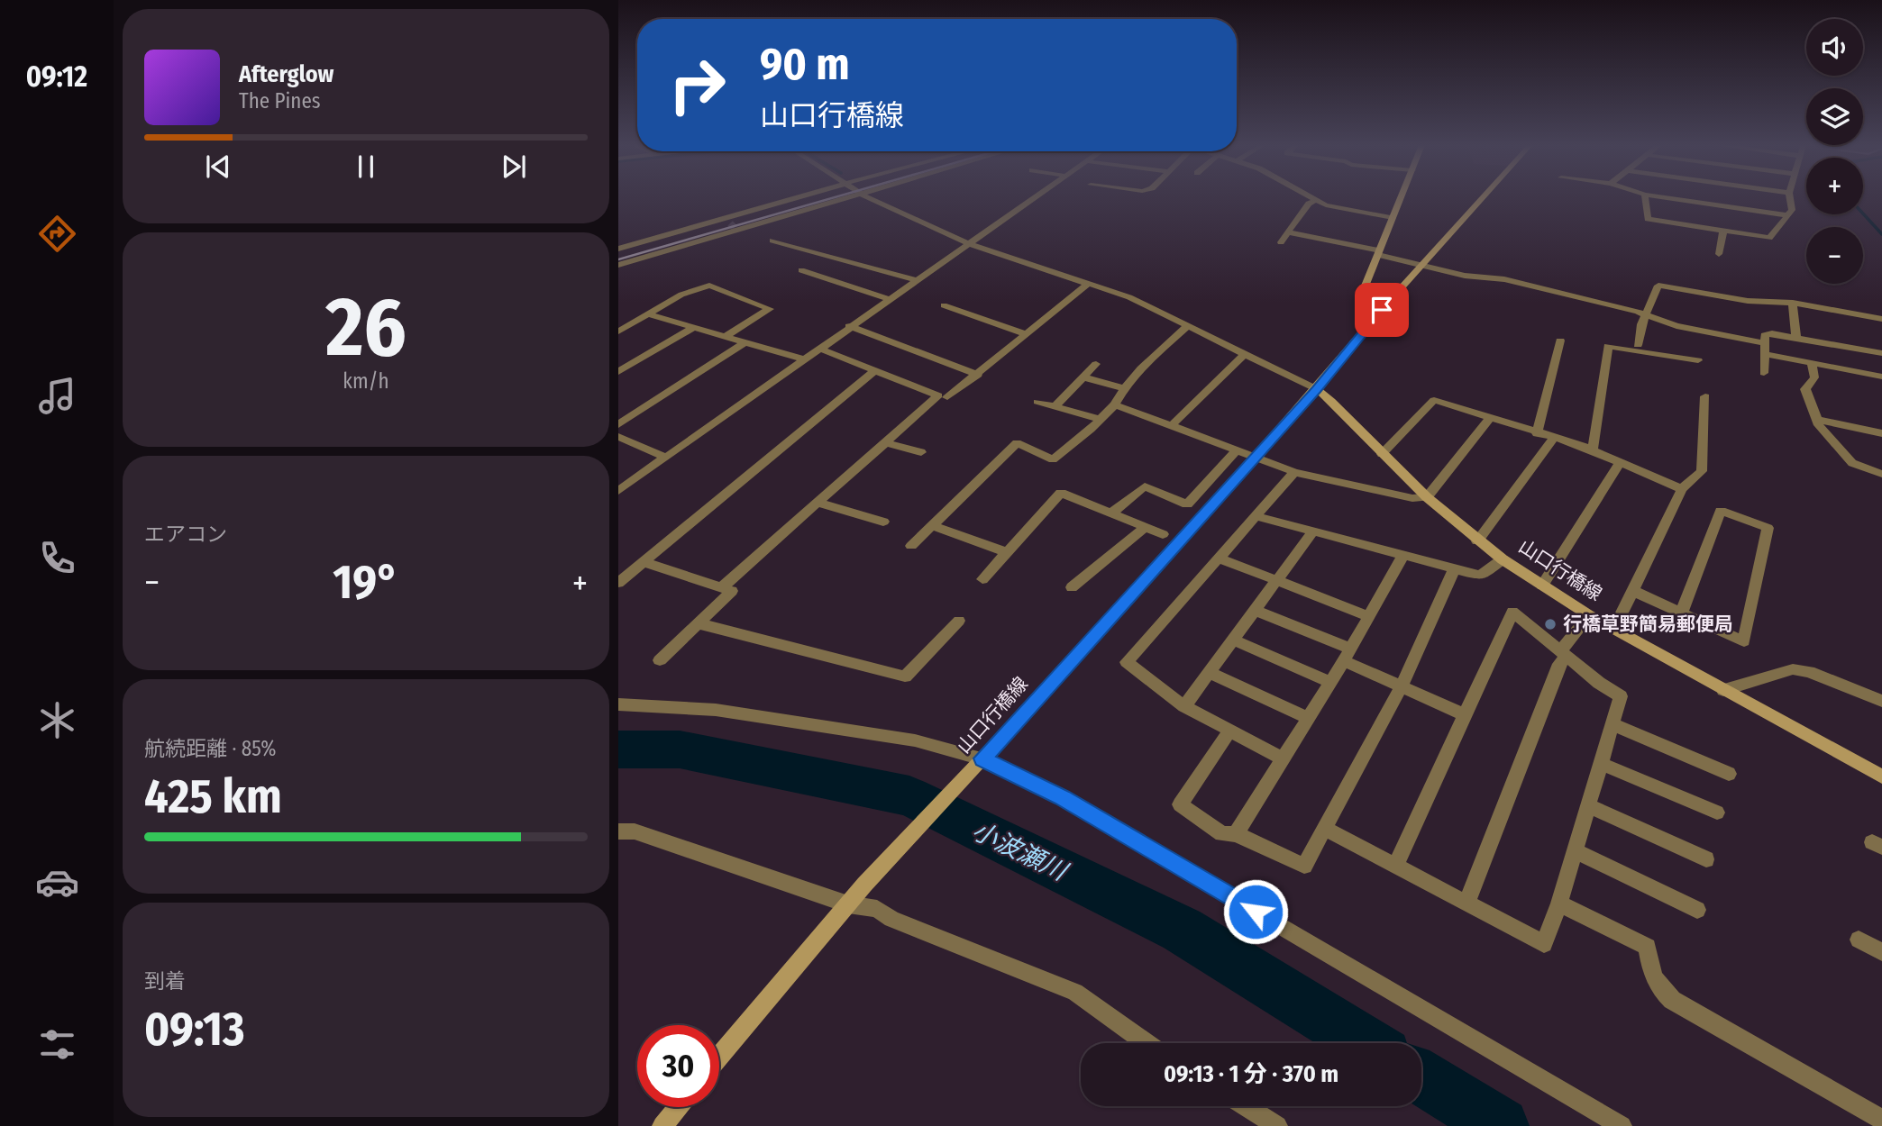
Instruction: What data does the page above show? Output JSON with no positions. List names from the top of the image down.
{
  "streets": {
    "main road": ["山口行橋線"]
  },
  "water": ["小波瀬川"],
  "places": ["行橋草野簡易郵便局"],
  "page": {
    "tabs": "09:12",
    "map_buttons": ["+", "−"],
    "turn": ["90 m", "山口行橋線"],
    "song": ["Afterglow", "The Pines"],
    "tile": [
      ["26", "km/h"],
      "エアコン",
      ["航続距離 · 85%", "425 km"],
      ["到着", "09:13"]
    ],
    "heat": ["−", "19°", "+"],
    "limit": "30",
    "trip": "09:13 · 1 分 · 370 m"
  }
}
